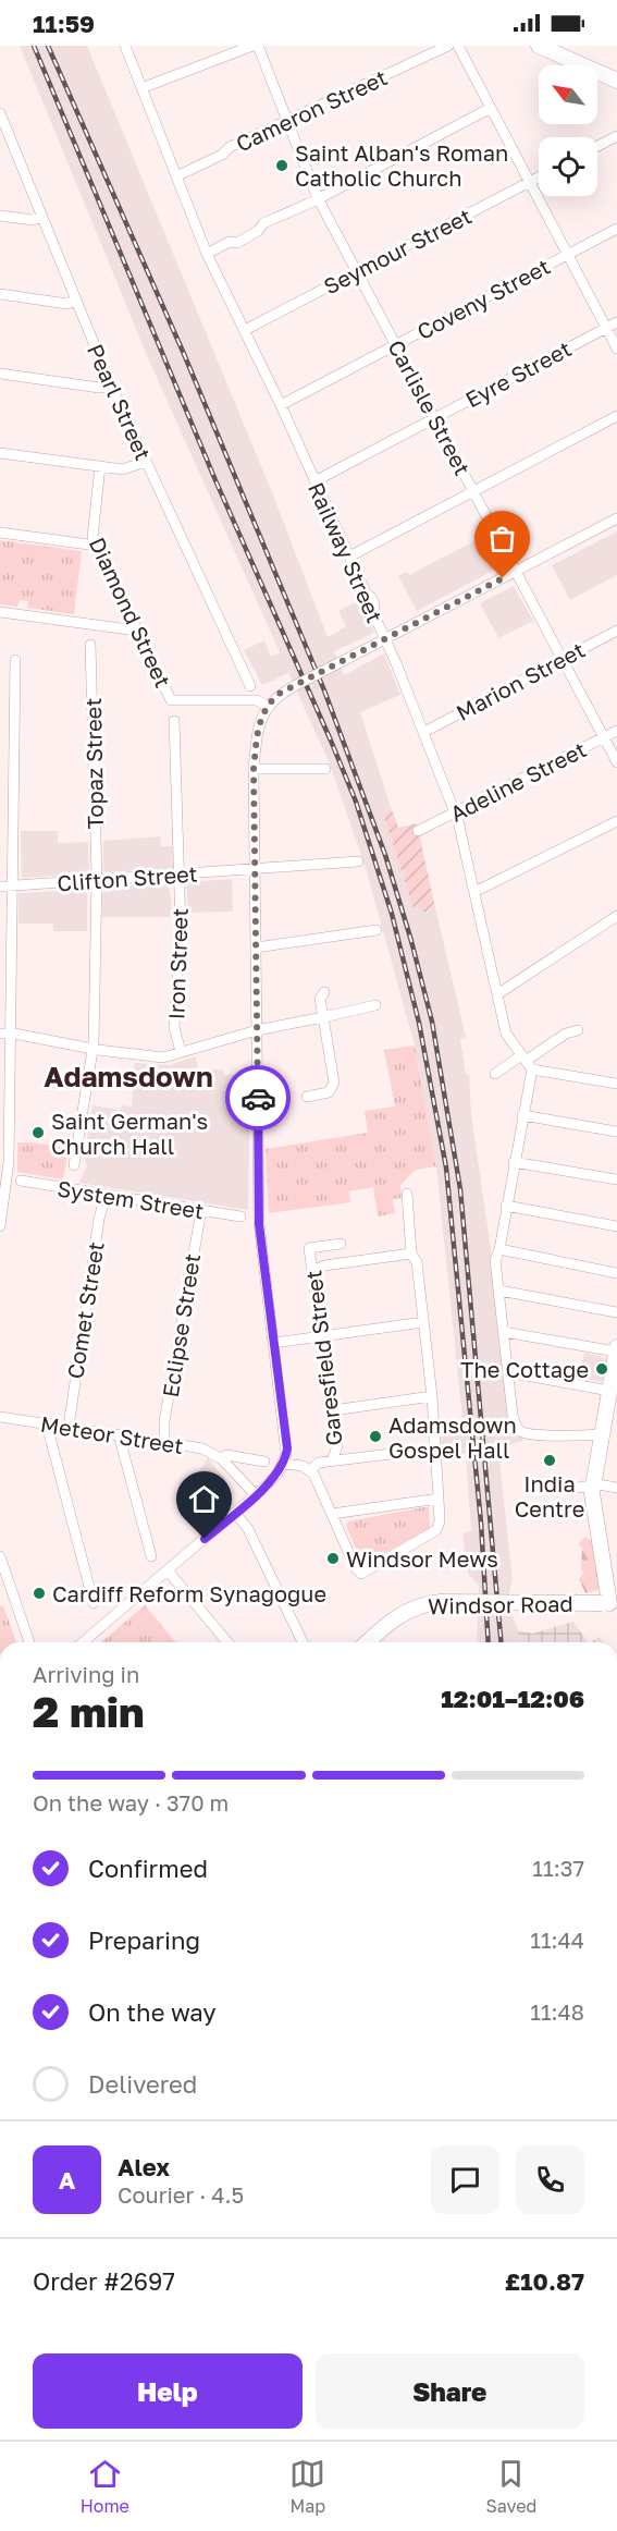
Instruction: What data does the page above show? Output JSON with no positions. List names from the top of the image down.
{
  "streets": {
    "street": [
      "Cameron Street",
      "Seymour Street",
      "Coveny Street",
      "Eyre Street",
      "Pearl Street",
      "Carlisle Street",
      "Railway Street",
      "Diamond Street",
      "Marion Street",
      "Topaz Street",
      "Adeline Street",
      "Clifton Street",
      "Iron Street",
      "System Street",
      "Comet Street",
      "Eclipse Street",
      "Garesfield Street",
      "Meteor Street",
      "Windsor Road"
    ]
  },
  "crossings": [
    ["Cameron Street", "Carlisle Street"],
    ["Cameron Street", "Railway Street"],
    ["Seymour Street", "Carlisle Street"],
    ["Seymour Street", "Railway Street"],
    ["Coveny Street", "Carlisle Street"],
    ["Coveny Street", "Railway Street"],
    ["Eyre Street", "Carlisle Street"],
    ["Eyre Street", "Railway Street"],
    ["Carlisle Street", "Marion Street"],
    ["Carlisle Street", "Adeline Street"],
    ["Railway Street", "Marion Street"],
    ["Railway Street", "Adeline Street"],
    ["Topaz Street", "Clifton Street"],
    ["Clifton Street", "Iron Street"],
    ["System Street", "Comet Street"],
    ["System Street", "Eclipse Street"],
    ["Comet Street", "Meteor Street"],
    ["Eclipse Street", "Meteor Street"]
  ],
  "districts": ["Adamsdown"],
  "places": [
    "Saint Alban's Roman Catholic Church",
    "Saint German's Church Hall",
    "The Cottage",
    "Adamsdown Gospel Hall",
    "India Centre",
    "Windsor Mews",
    "Cardiff Reform Synagogue"
  ],
  "north": "top left",
  "page": {
    "status": "11:59",
    "heading": ["2 min", "Arriving in", "12:01–12:06"],
    "panel": [
      "Alex",
      "Courier · 4.5",
      "Order #2697",
      "£10.87"
    ],
    "bar": "On the way · 370 m",
    "list": [
      ["Confirmed", "11:37"],
      ["Preparing", "11:44"],
      ["On the way", "11:48"],
      "Delivered"
    ],
    "round": "A",
    "buttons": ["Help", "Share"],
    "tabs": ["Home", "Map", "Saved"]
  }
}
